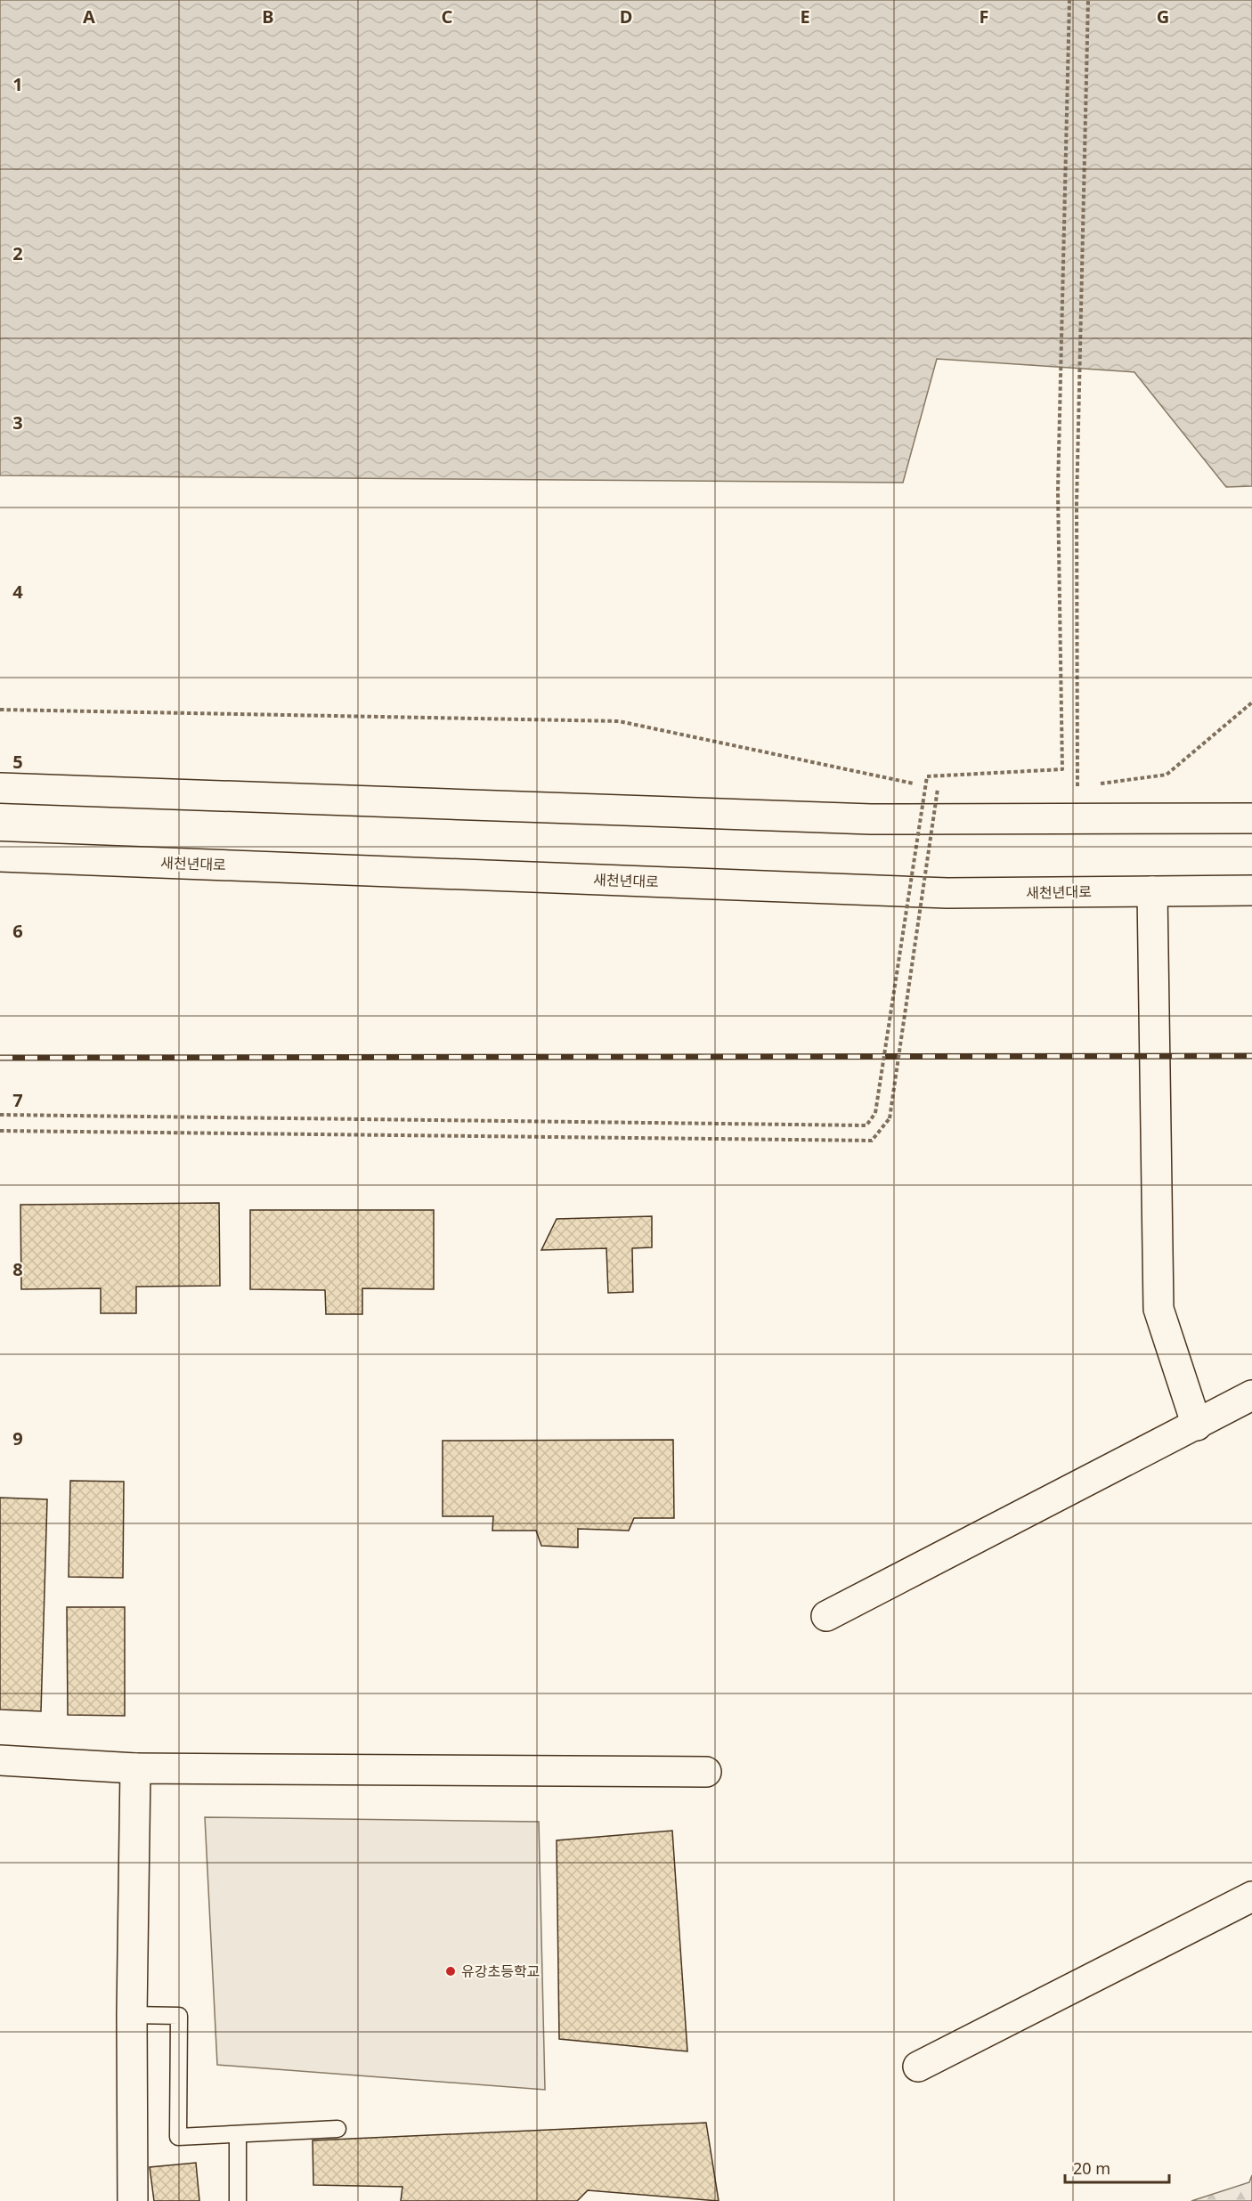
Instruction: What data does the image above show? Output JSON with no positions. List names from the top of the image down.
{
  "streets": {
    "main road": ["새천년대로"]
  },
  "places": ["유강초등학교"],
  "scale_bar": "20 m",
  "grid": {
    "columns": [
      "A",
      "B",
      "C",
      "D",
      "E",
      "F",
      "G"
    ],
    "rows": [
      "1",
      "2",
      "3",
      "4",
      "5",
      "6",
      "7",
      "8",
      "9"
    ]
  }
}
